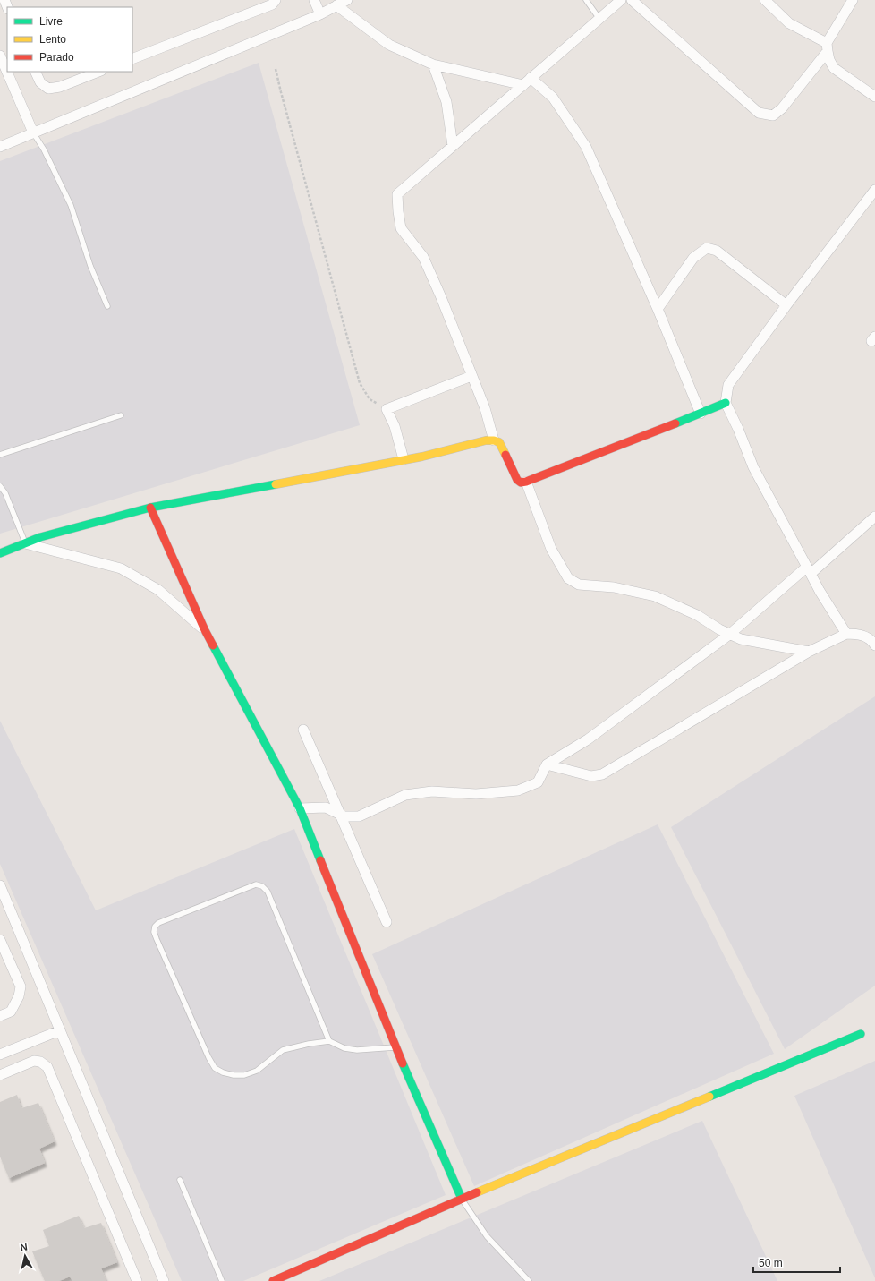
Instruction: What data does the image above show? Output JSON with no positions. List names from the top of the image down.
{
  "legend": ["Livre", "Lento", "Parado"],
  "scale_bar": "50 m",
  "north": "top"
}
